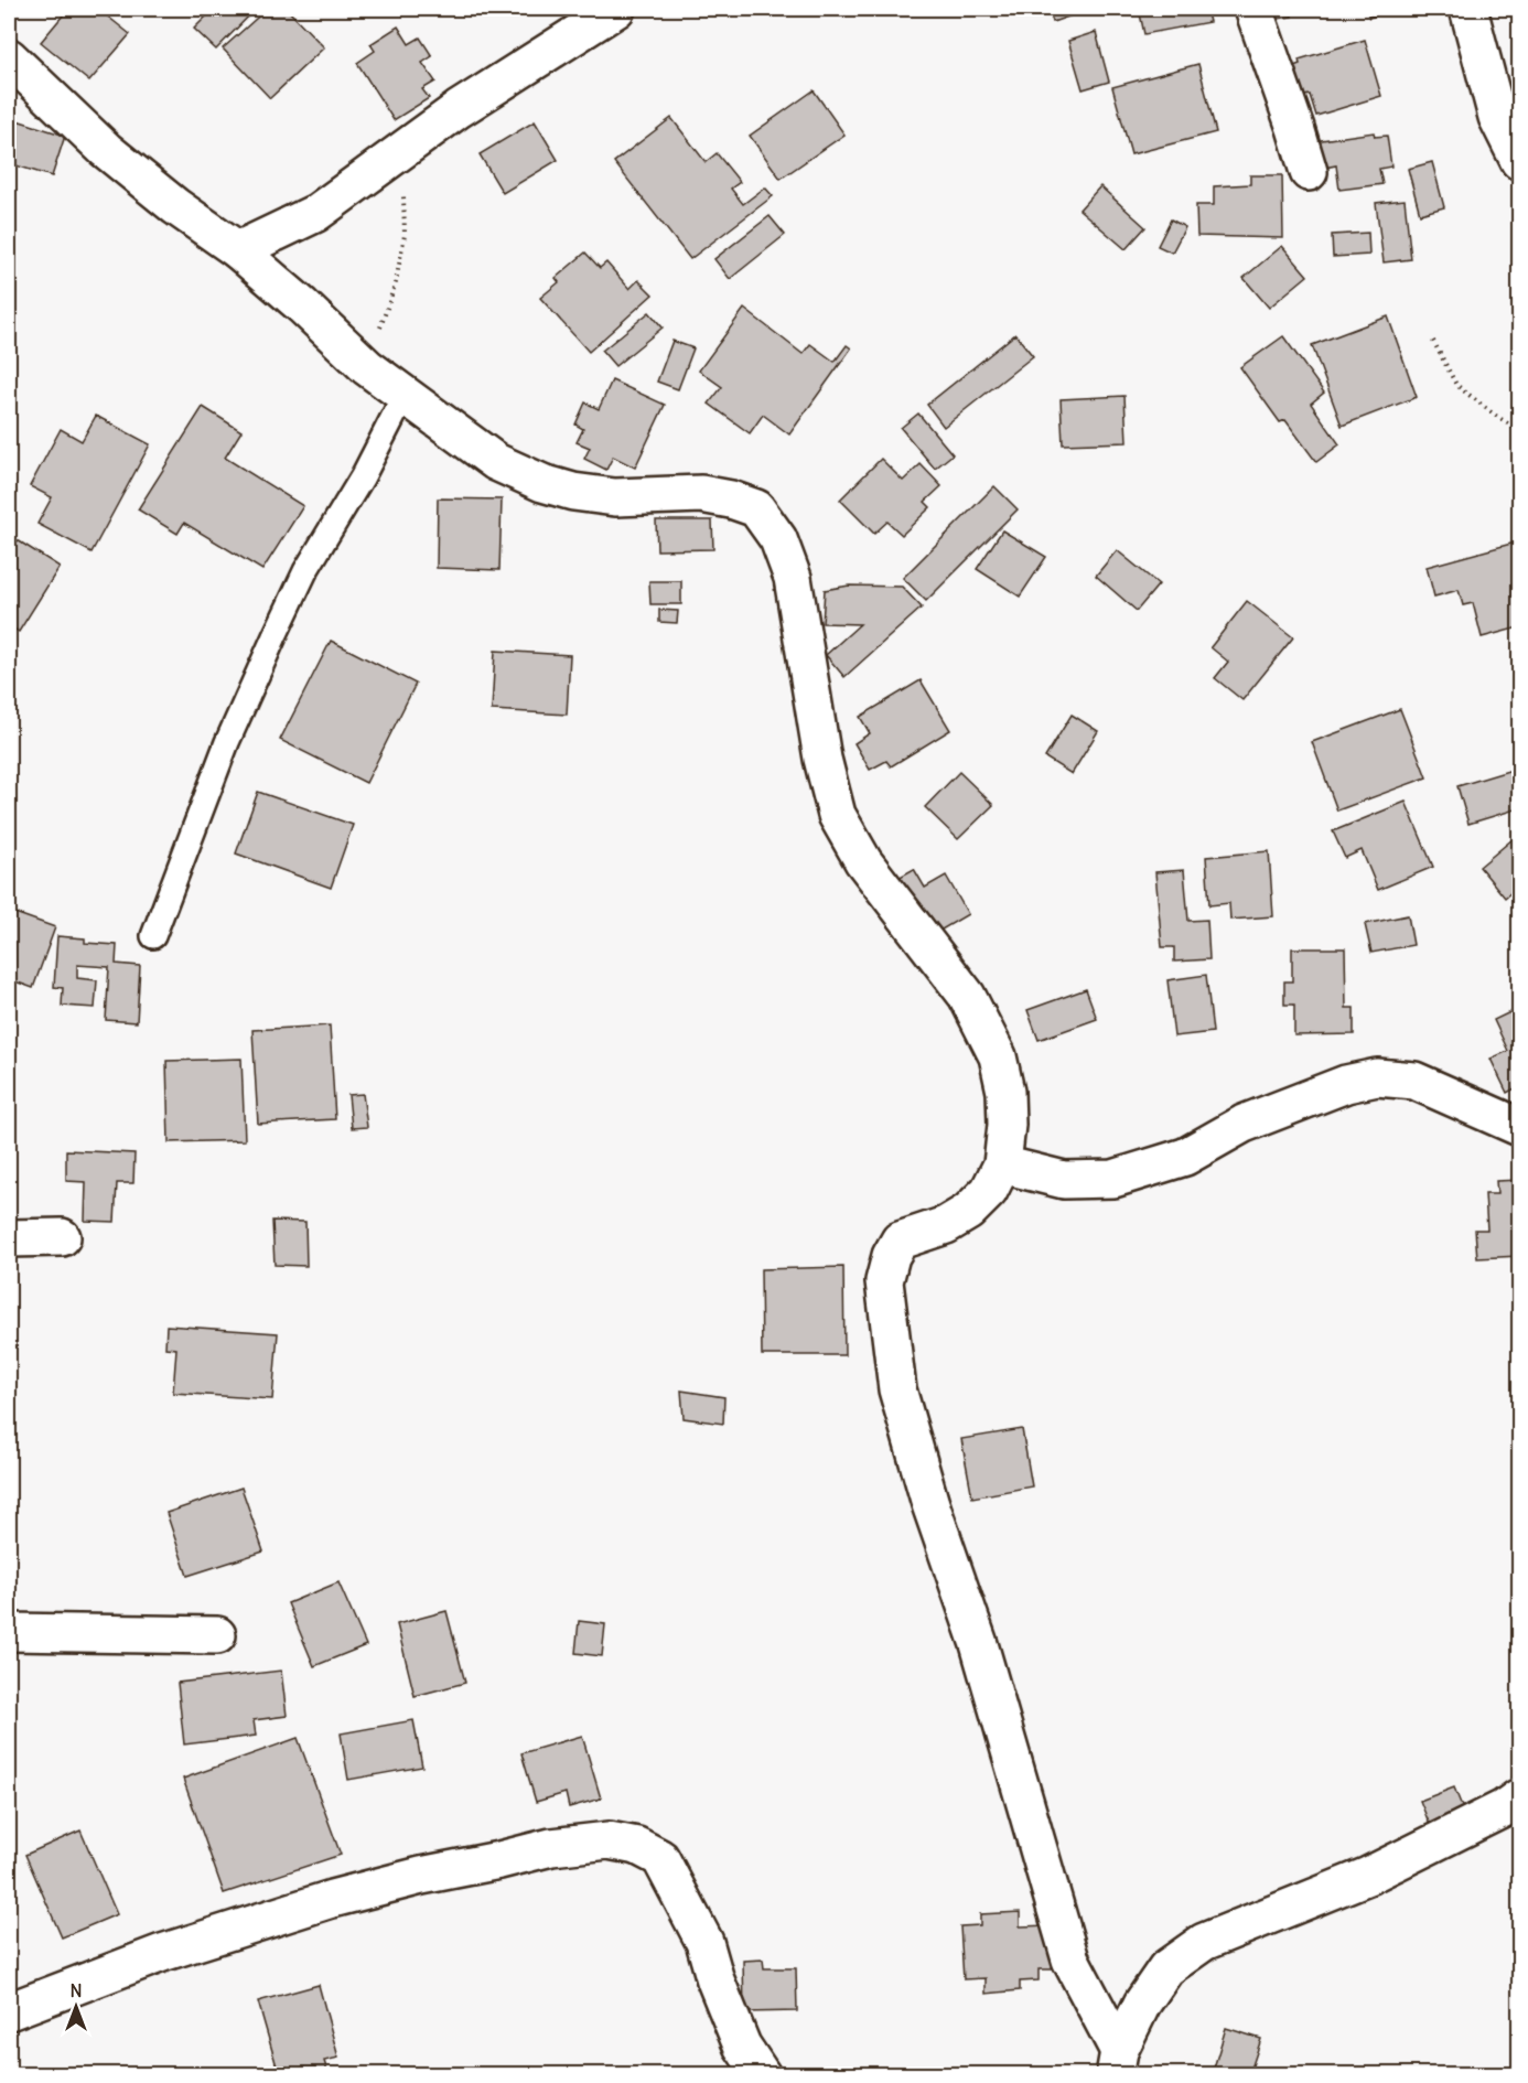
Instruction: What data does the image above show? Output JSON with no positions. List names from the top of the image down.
{
  "north": "top"
}
